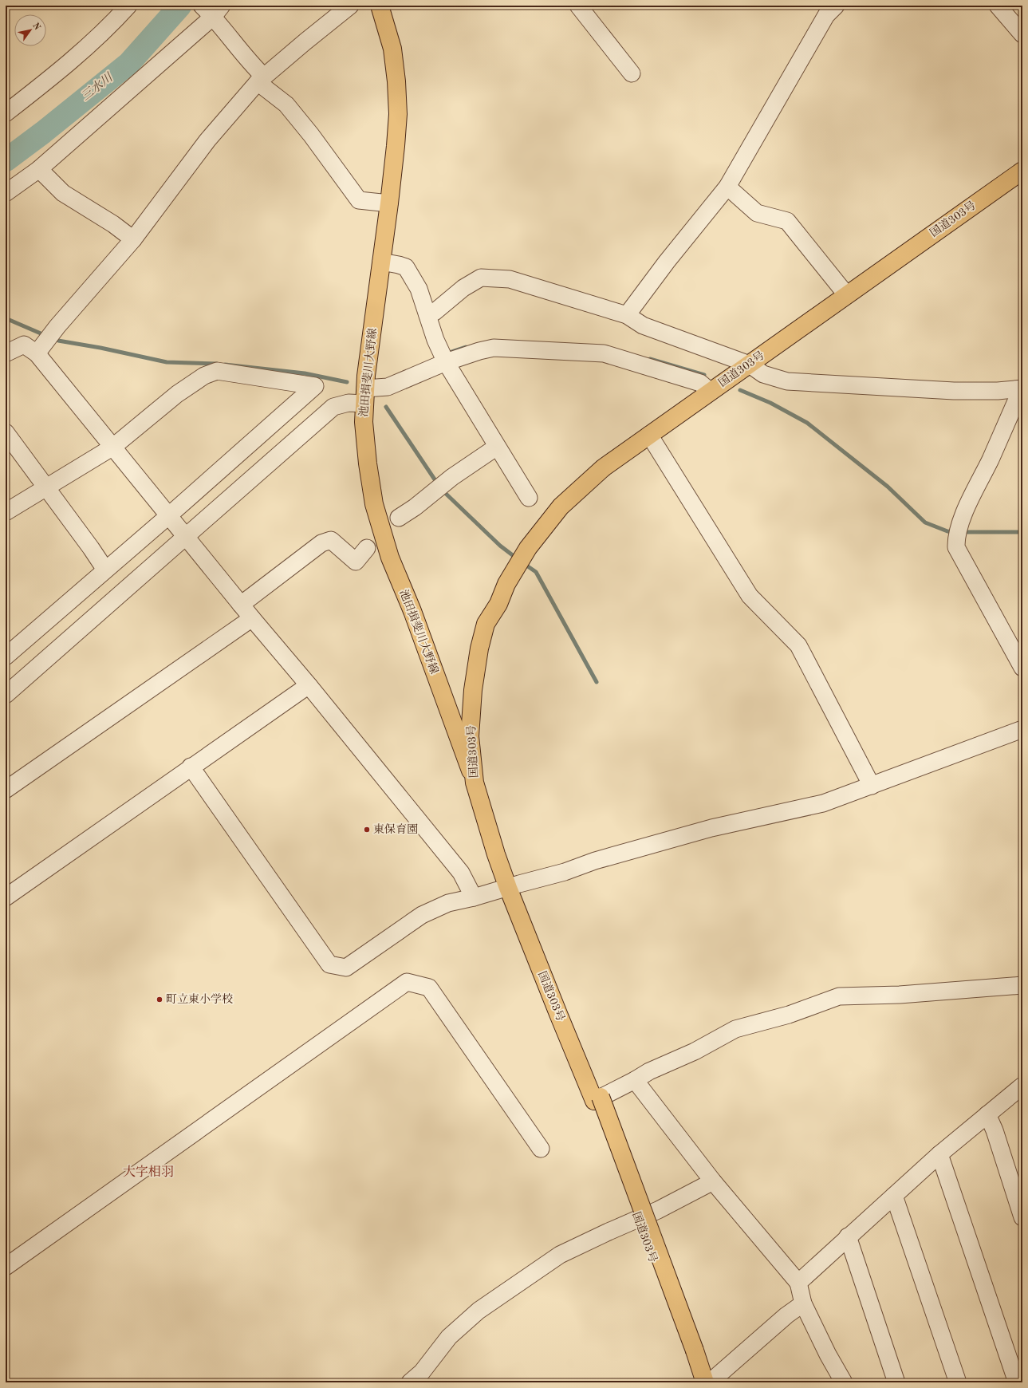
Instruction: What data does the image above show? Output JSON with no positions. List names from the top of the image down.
{
  "streets": {
    "main road": ["国道303号", "池田揖斐川大野線"]
  },
  "crossings": [
    ["国道303号", "池田揖斐川大野線"]
  ],
  "districts": ["大字相羽"],
  "water": ["三水川"],
  "places": ["東保育園", "町立東小学校"],
  "north": "top right"
}
